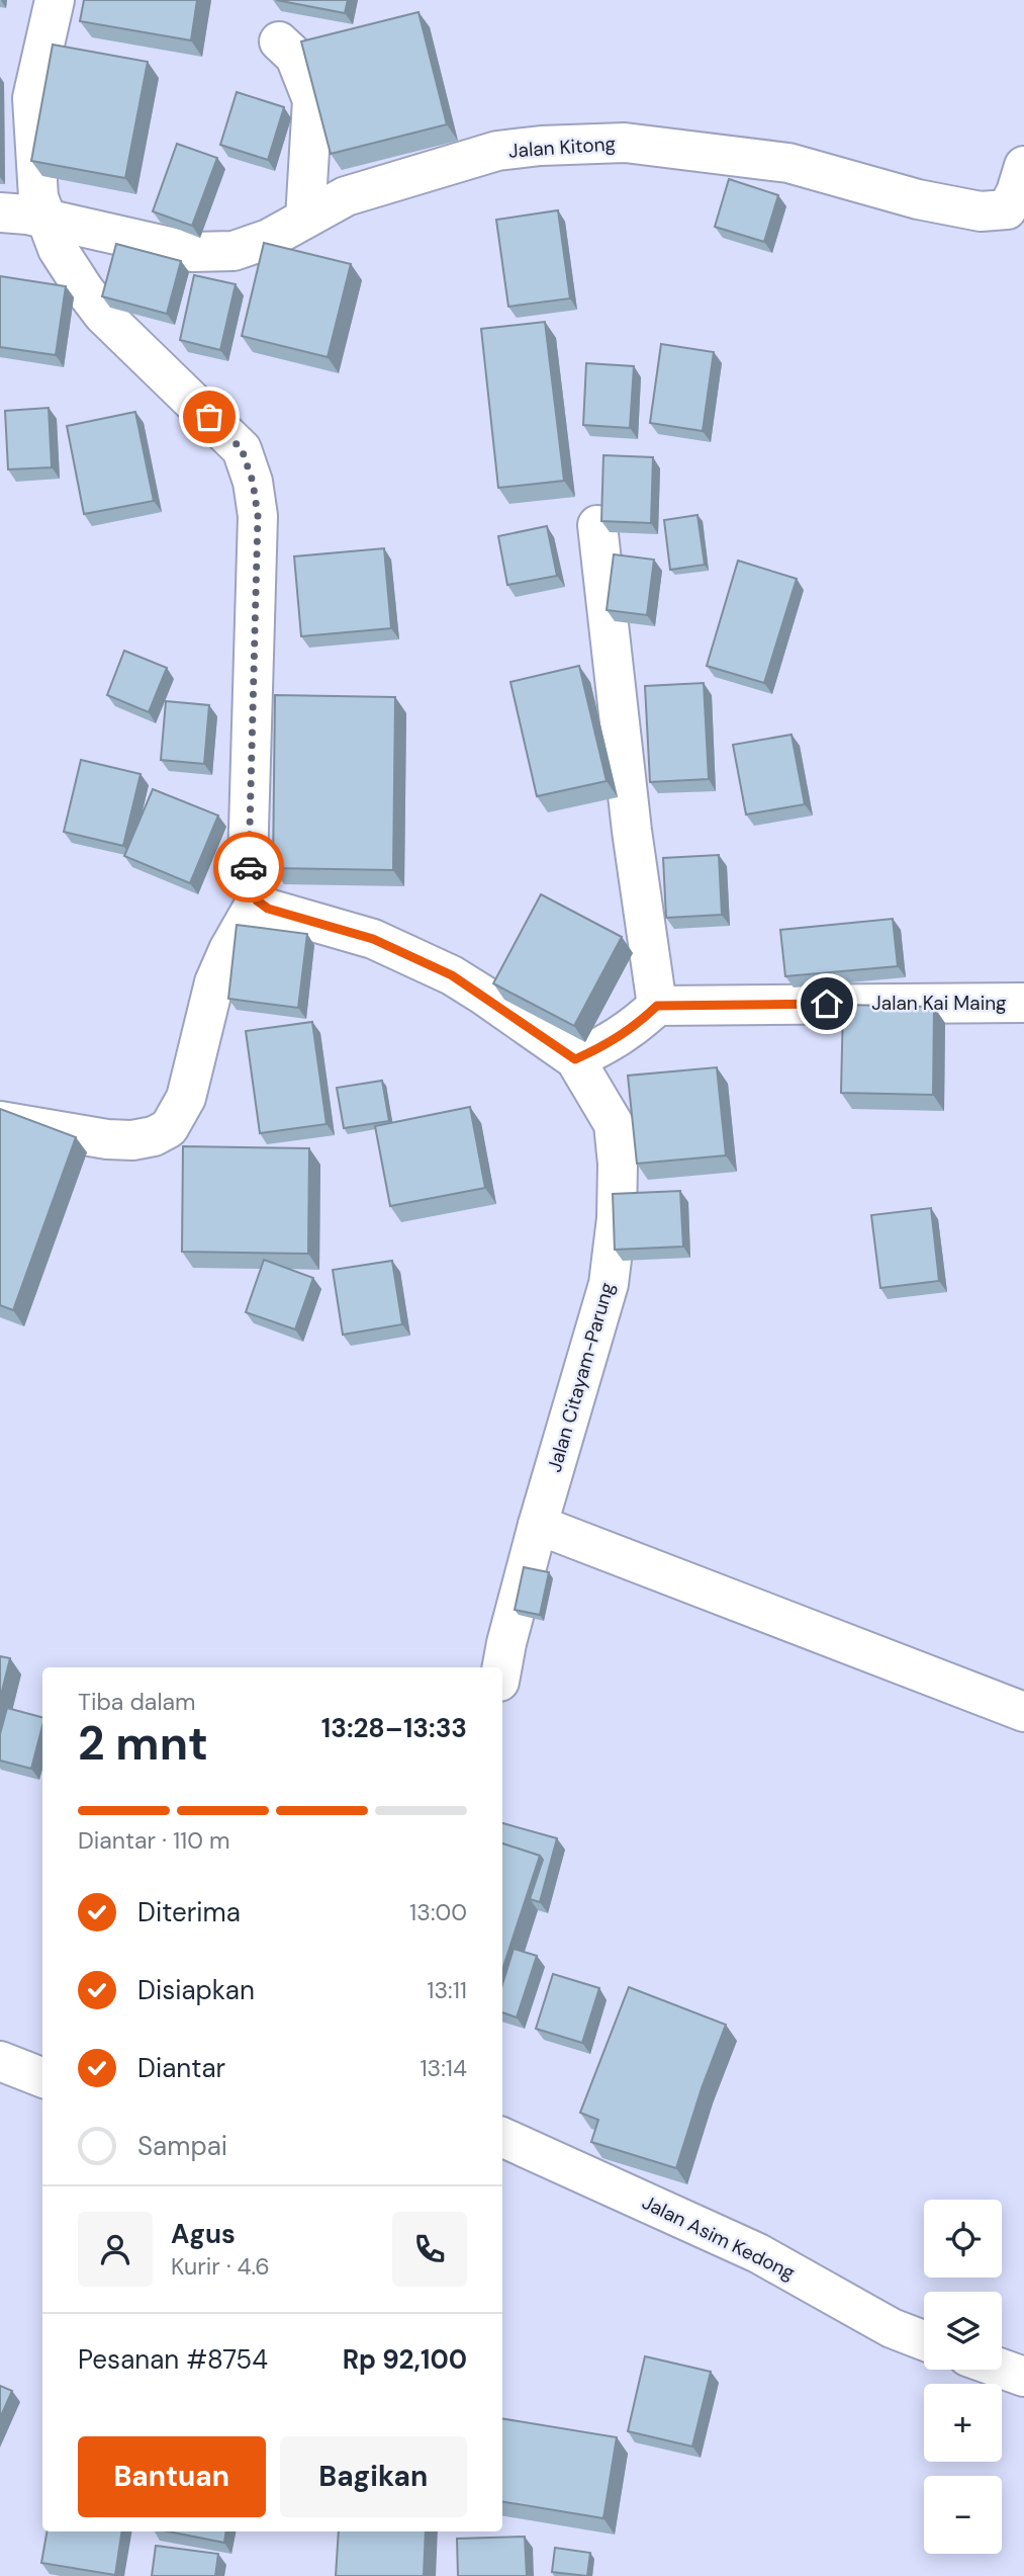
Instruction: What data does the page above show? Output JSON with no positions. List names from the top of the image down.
{
  "streets": {
    "street": [
      "Jalan Kitong",
      "Jalan Kai Maing",
      "Jalan Citayam-Parung",
      "Jalan Asim Kedong"
    ]
  },
  "page": {
    "heading": ["2 mnt", "Tiba dalam", "13:28–13:33"],
    "panel": [
      "Agus",
      "Kurir · 4.6",
      "Pesanan #8754",
      "Rp 92,100"
    ],
    "bar": "Diantar · 110 m",
    "list": [
      ["Diterima", "13:00"],
      ["Disiapkan", "13:11"],
      ["Diantar", "13:14"],
      "Sampai"
    ],
    "map_buttons": ["+", "−"],
    "buttons": ["Bantuan", "Bagikan"]
  }
}
